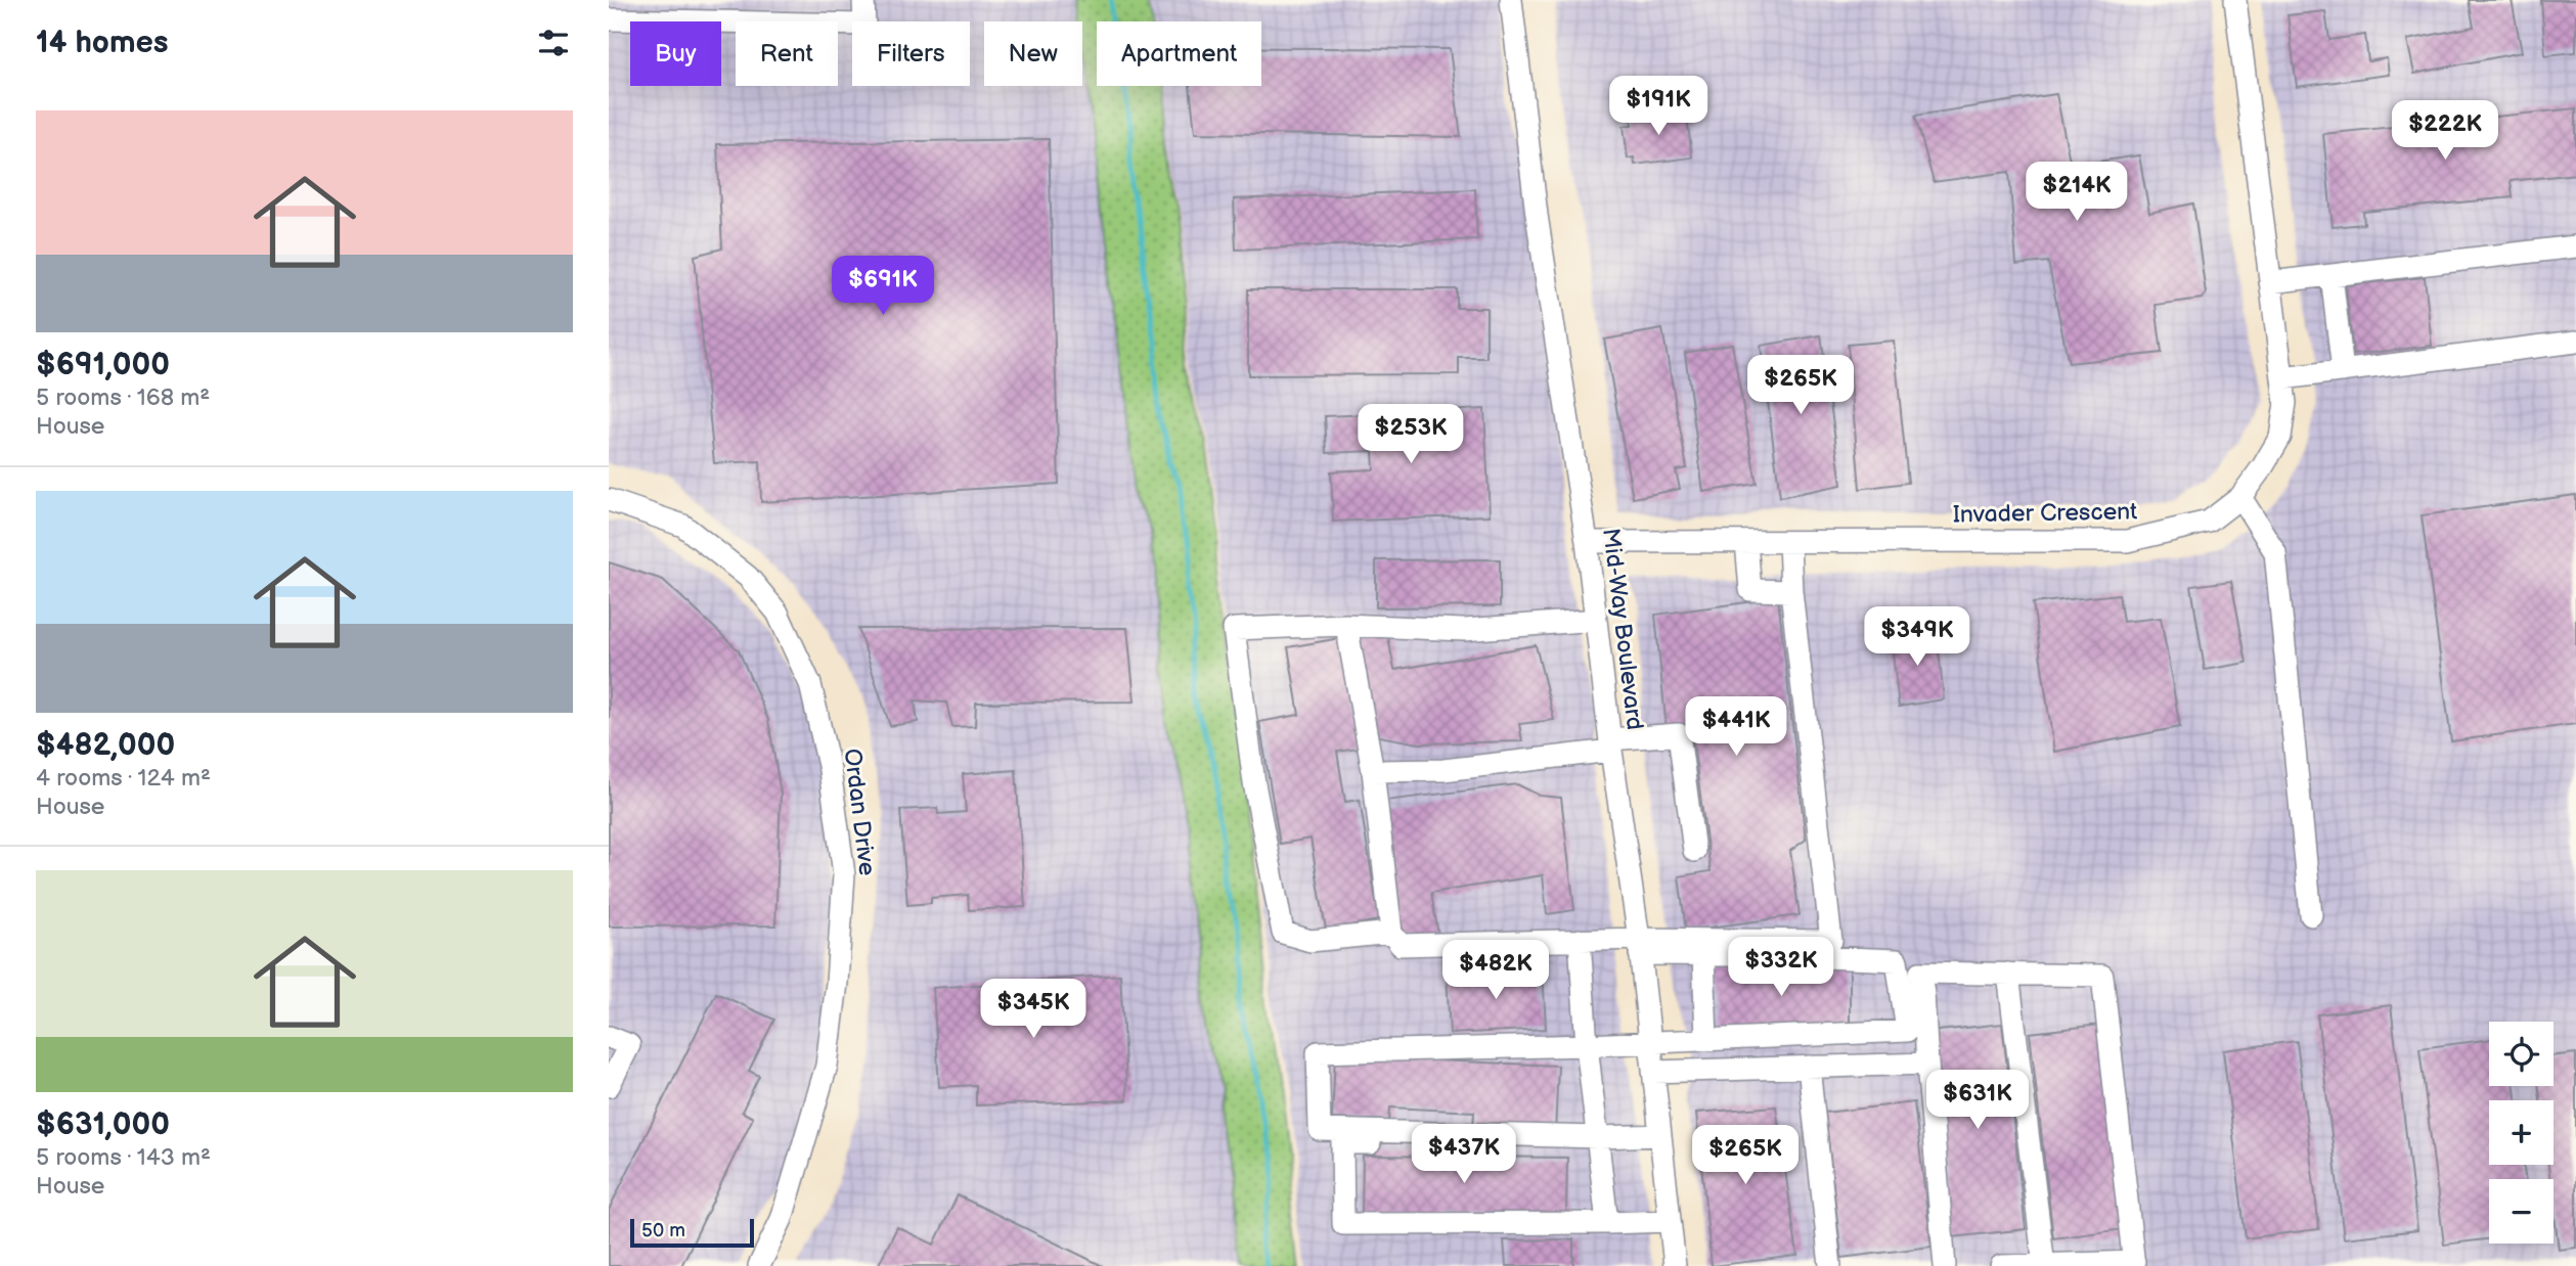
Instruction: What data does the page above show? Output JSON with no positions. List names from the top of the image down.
{
  "streets": {
    "street": ["Invader Crescent", "Mid-Way Boulevard", "Ordan Drive"]
  },
  "crossings": [
    ["Invader Crescent", "Mid-Way Boulevard"]
  ],
  "scale_bar": "50 m",
  "page": {
    "heading": "14 homes",
    "chip": [
      "Buy",
      "Rent",
      "Filters",
      "New",
      "Apartment"
    ],
    "price": [
      "$191K",
      "$222K",
      "$214K",
      "$691K",
      "$265K",
      "$253K",
      "$349K",
      "$441K",
      "$332K",
      "$482K",
      "$345K",
      "$631K",
      "$437K",
      "$265K"
    ],
    "list": [
      {
        "name": "$691,000",
        "note": "5 rooms · 168 m² · House"
      },
      {
        "name": "$482,000",
        "note": "4 rooms · 124 m² · House"
      },
      {
        "name": "$631,000",
        "note": "5 rooms · 143 m² · House"
      }
    ],
    "map_buttons": ["+", "−"],
    "scale": "50 m"
  }
}
